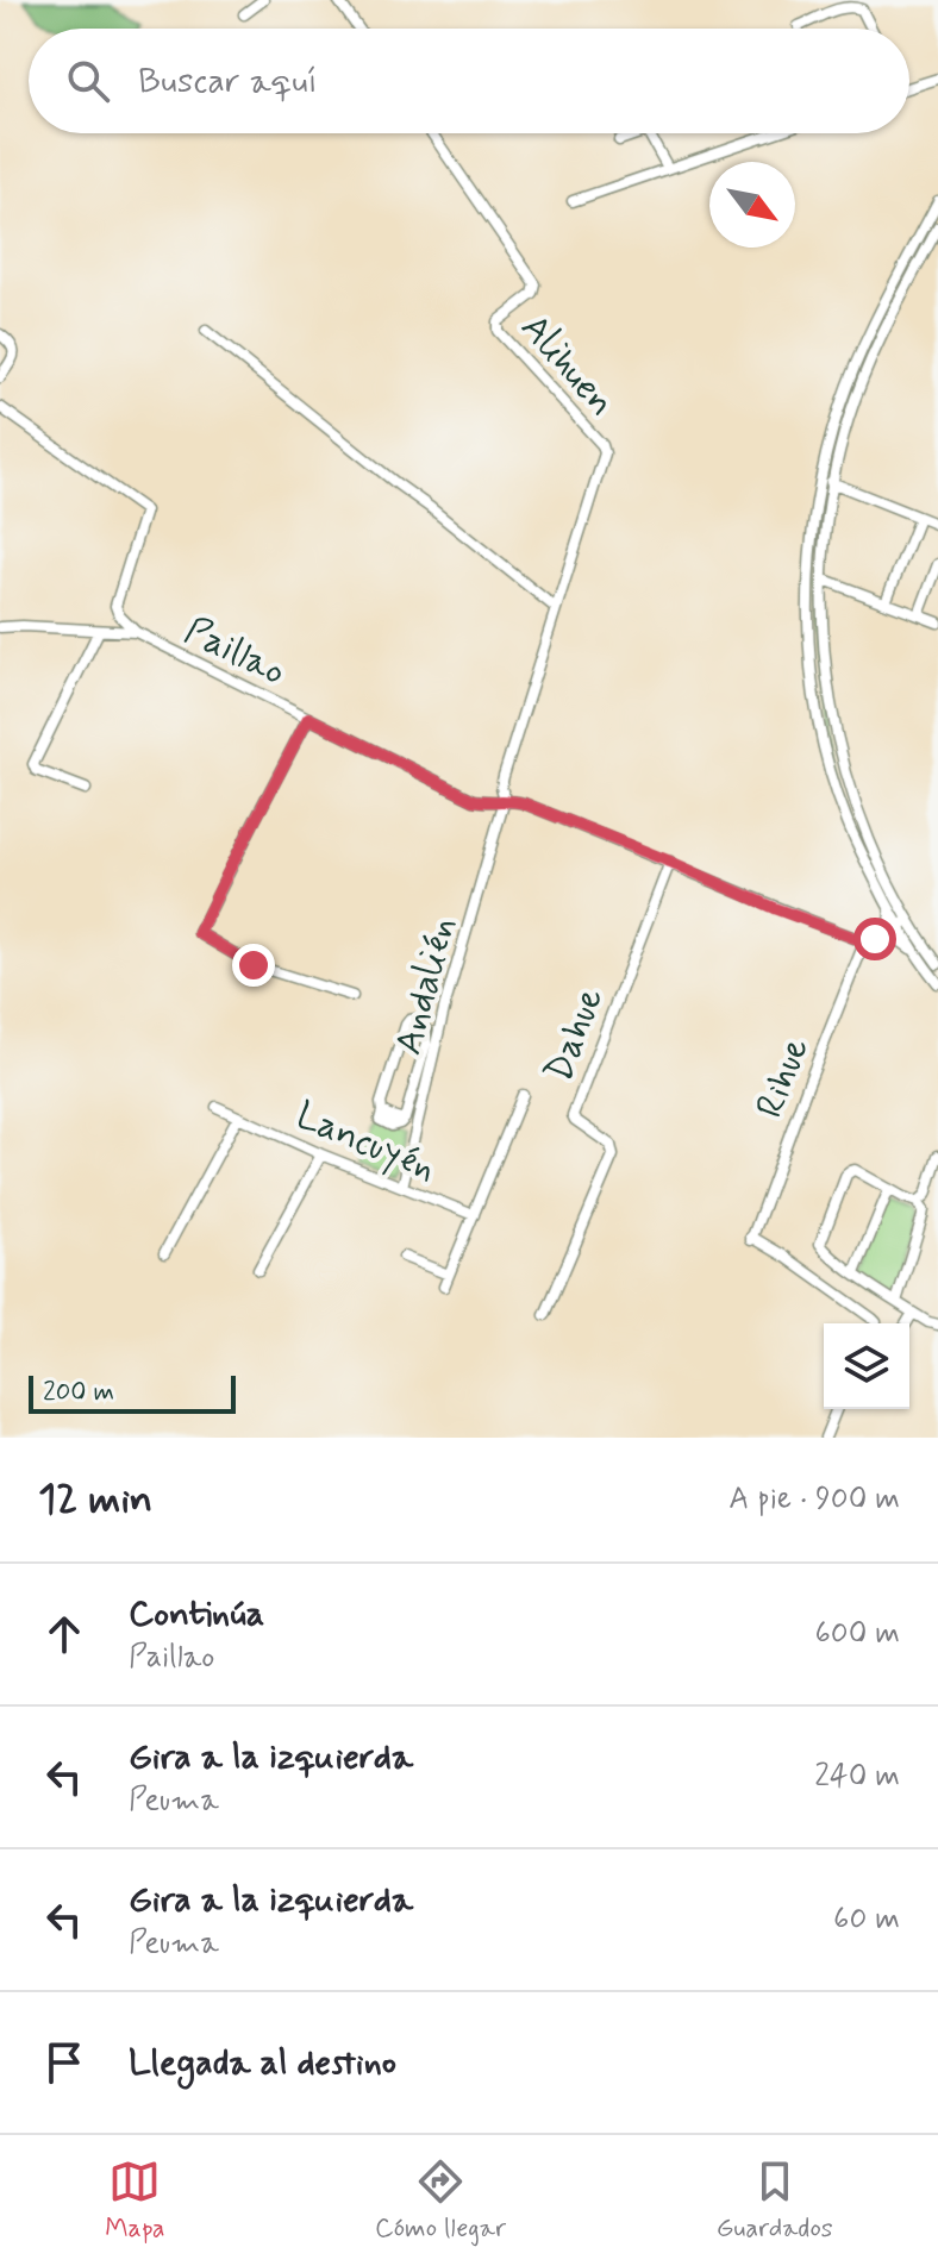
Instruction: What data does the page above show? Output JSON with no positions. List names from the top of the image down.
{
  "streets": {
    "street": [
      "Alihuen",
      "Paillao",
      "Andalién",
      "Dahue",
      "Rihue",
      "Lancuyén"
    ]
  },
  "crossings": [
    ["Alihuen", "Paillao"],
    ["Alihuen", "Andalién"],
    ["Paillao", "Andalién"],
    ["Paillao", "Dahue"],
    ["Paillao", "Rihue"],
    ["Andalién", "Lancuyén"]
  ],
  "scale_bar": "200 m",
  "north": "bottom right",
  "page": {
    "search": "Buscar aquí",
    "scale": "200 m",
    "heading": ["12 min", "A pie · 900 m"],
    "list": [
      ["Continúa", "Paillao", "600 m"],
      ["Gira a la izquierda", "Peuma", "240 m"],
      ["Gira a la izquierda", "Peuma", "60 m"],
      "Llegada al destino"
    ],
    "nav": ["Mapa", "Cómo llegar", "Guardados"]
  }
}
